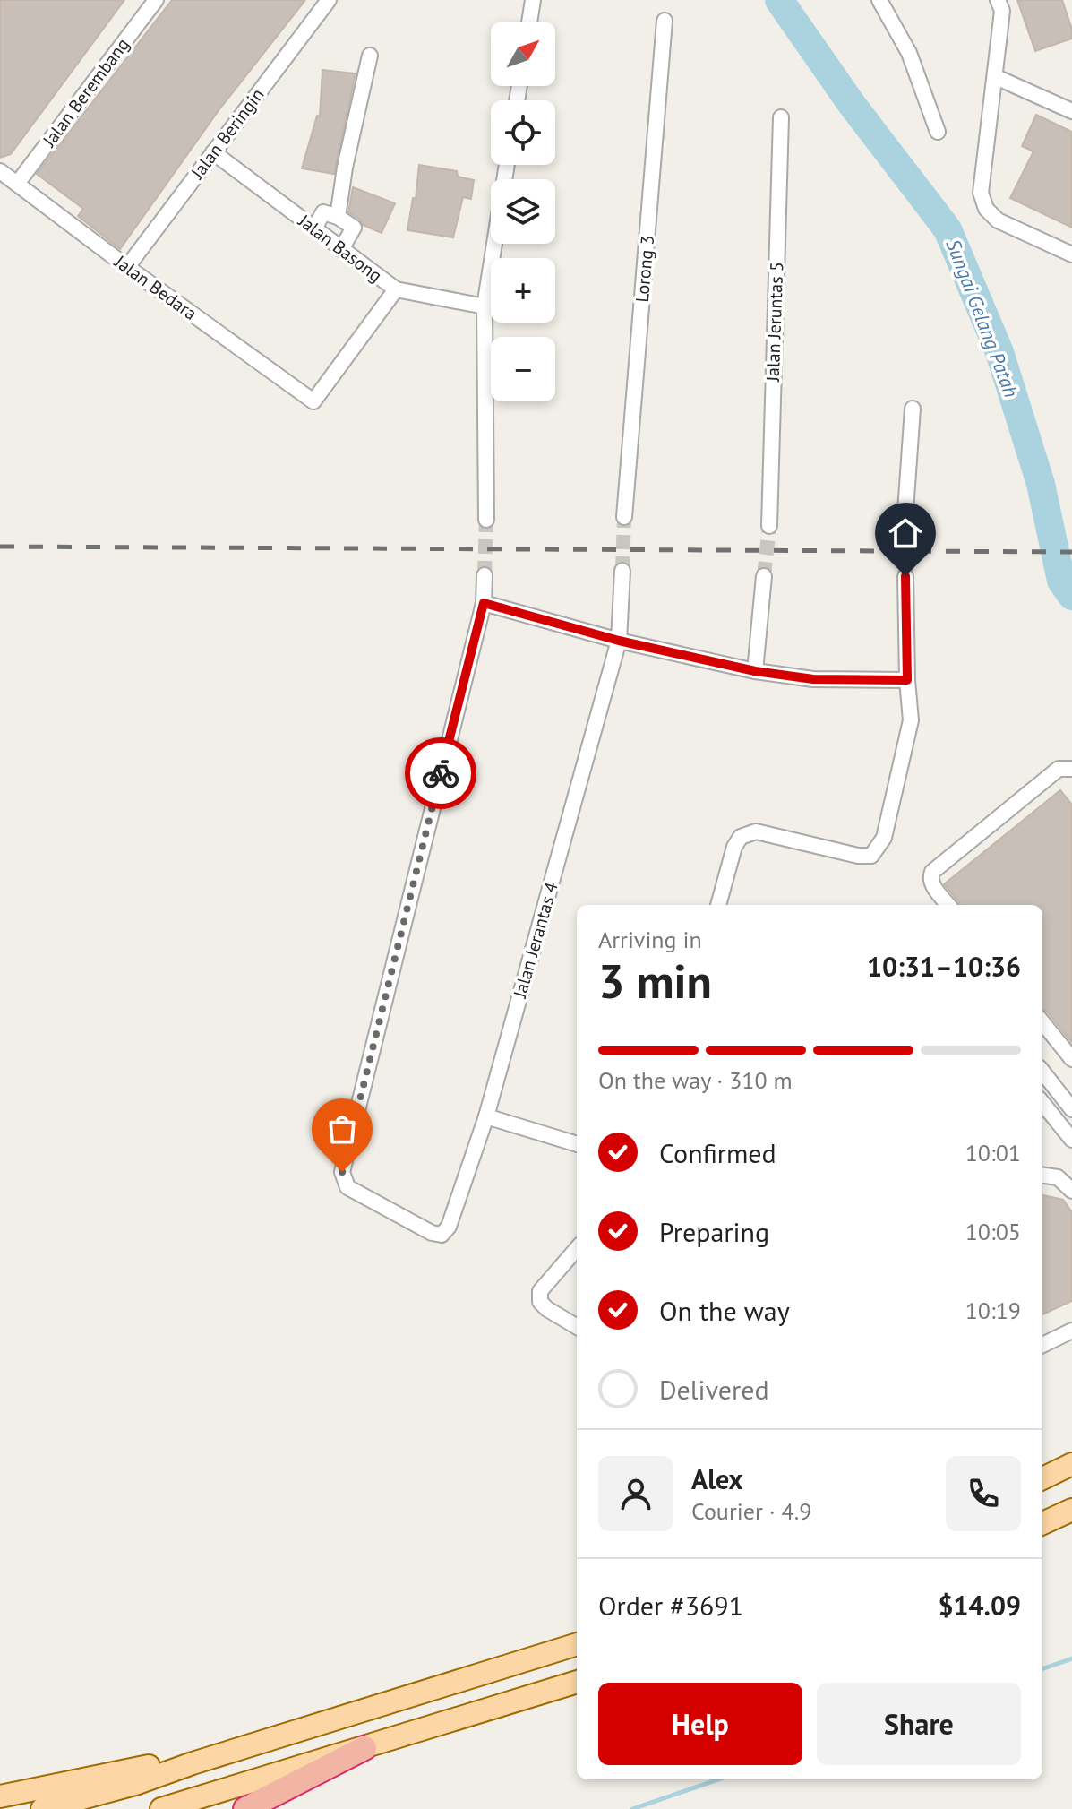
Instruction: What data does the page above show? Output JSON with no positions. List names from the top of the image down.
{
  "streets": {
    "street": [
      "Jalan Berembang",
      "Jalan Beringin",
      "Jalan Basong",
      "Lorong 3",
      "Jalan Bedara",
      "Jalan Jeruntas 5",
      "Jalan Jerantas 4"
    ]
  },
  "crossings": [
    ["Jalan Berembang", "Jalan Bedara"],
    ["Jalan Beringin", "Jalan Basong"],
    ["Jalan Beringin", "Jalan Bedara"],
    ["Jalan Basong", "Jalan Bedara"]
  ],
  "water": ["Sungai Gelang Patah"],
  "north": "top right",
  "page": {
    "map_buttons": ["+", "−"],
    "heading": ["3 min", "Arriving in", "10:31–10:36"],
    "panel": [
      "Alex",
      "Courier · 4.9",
      "Order #3691",
      "$14.09"
    ],
    "bar": "On the way · 310 m",
    "list": [
      ["Confirmed", "10:01"],
      ["Preparing", "10:05"],
      ["On the way", "10:19"],
      "Delivered"
    ],
    "buttons": ["Help", "Share"]
  }
}
